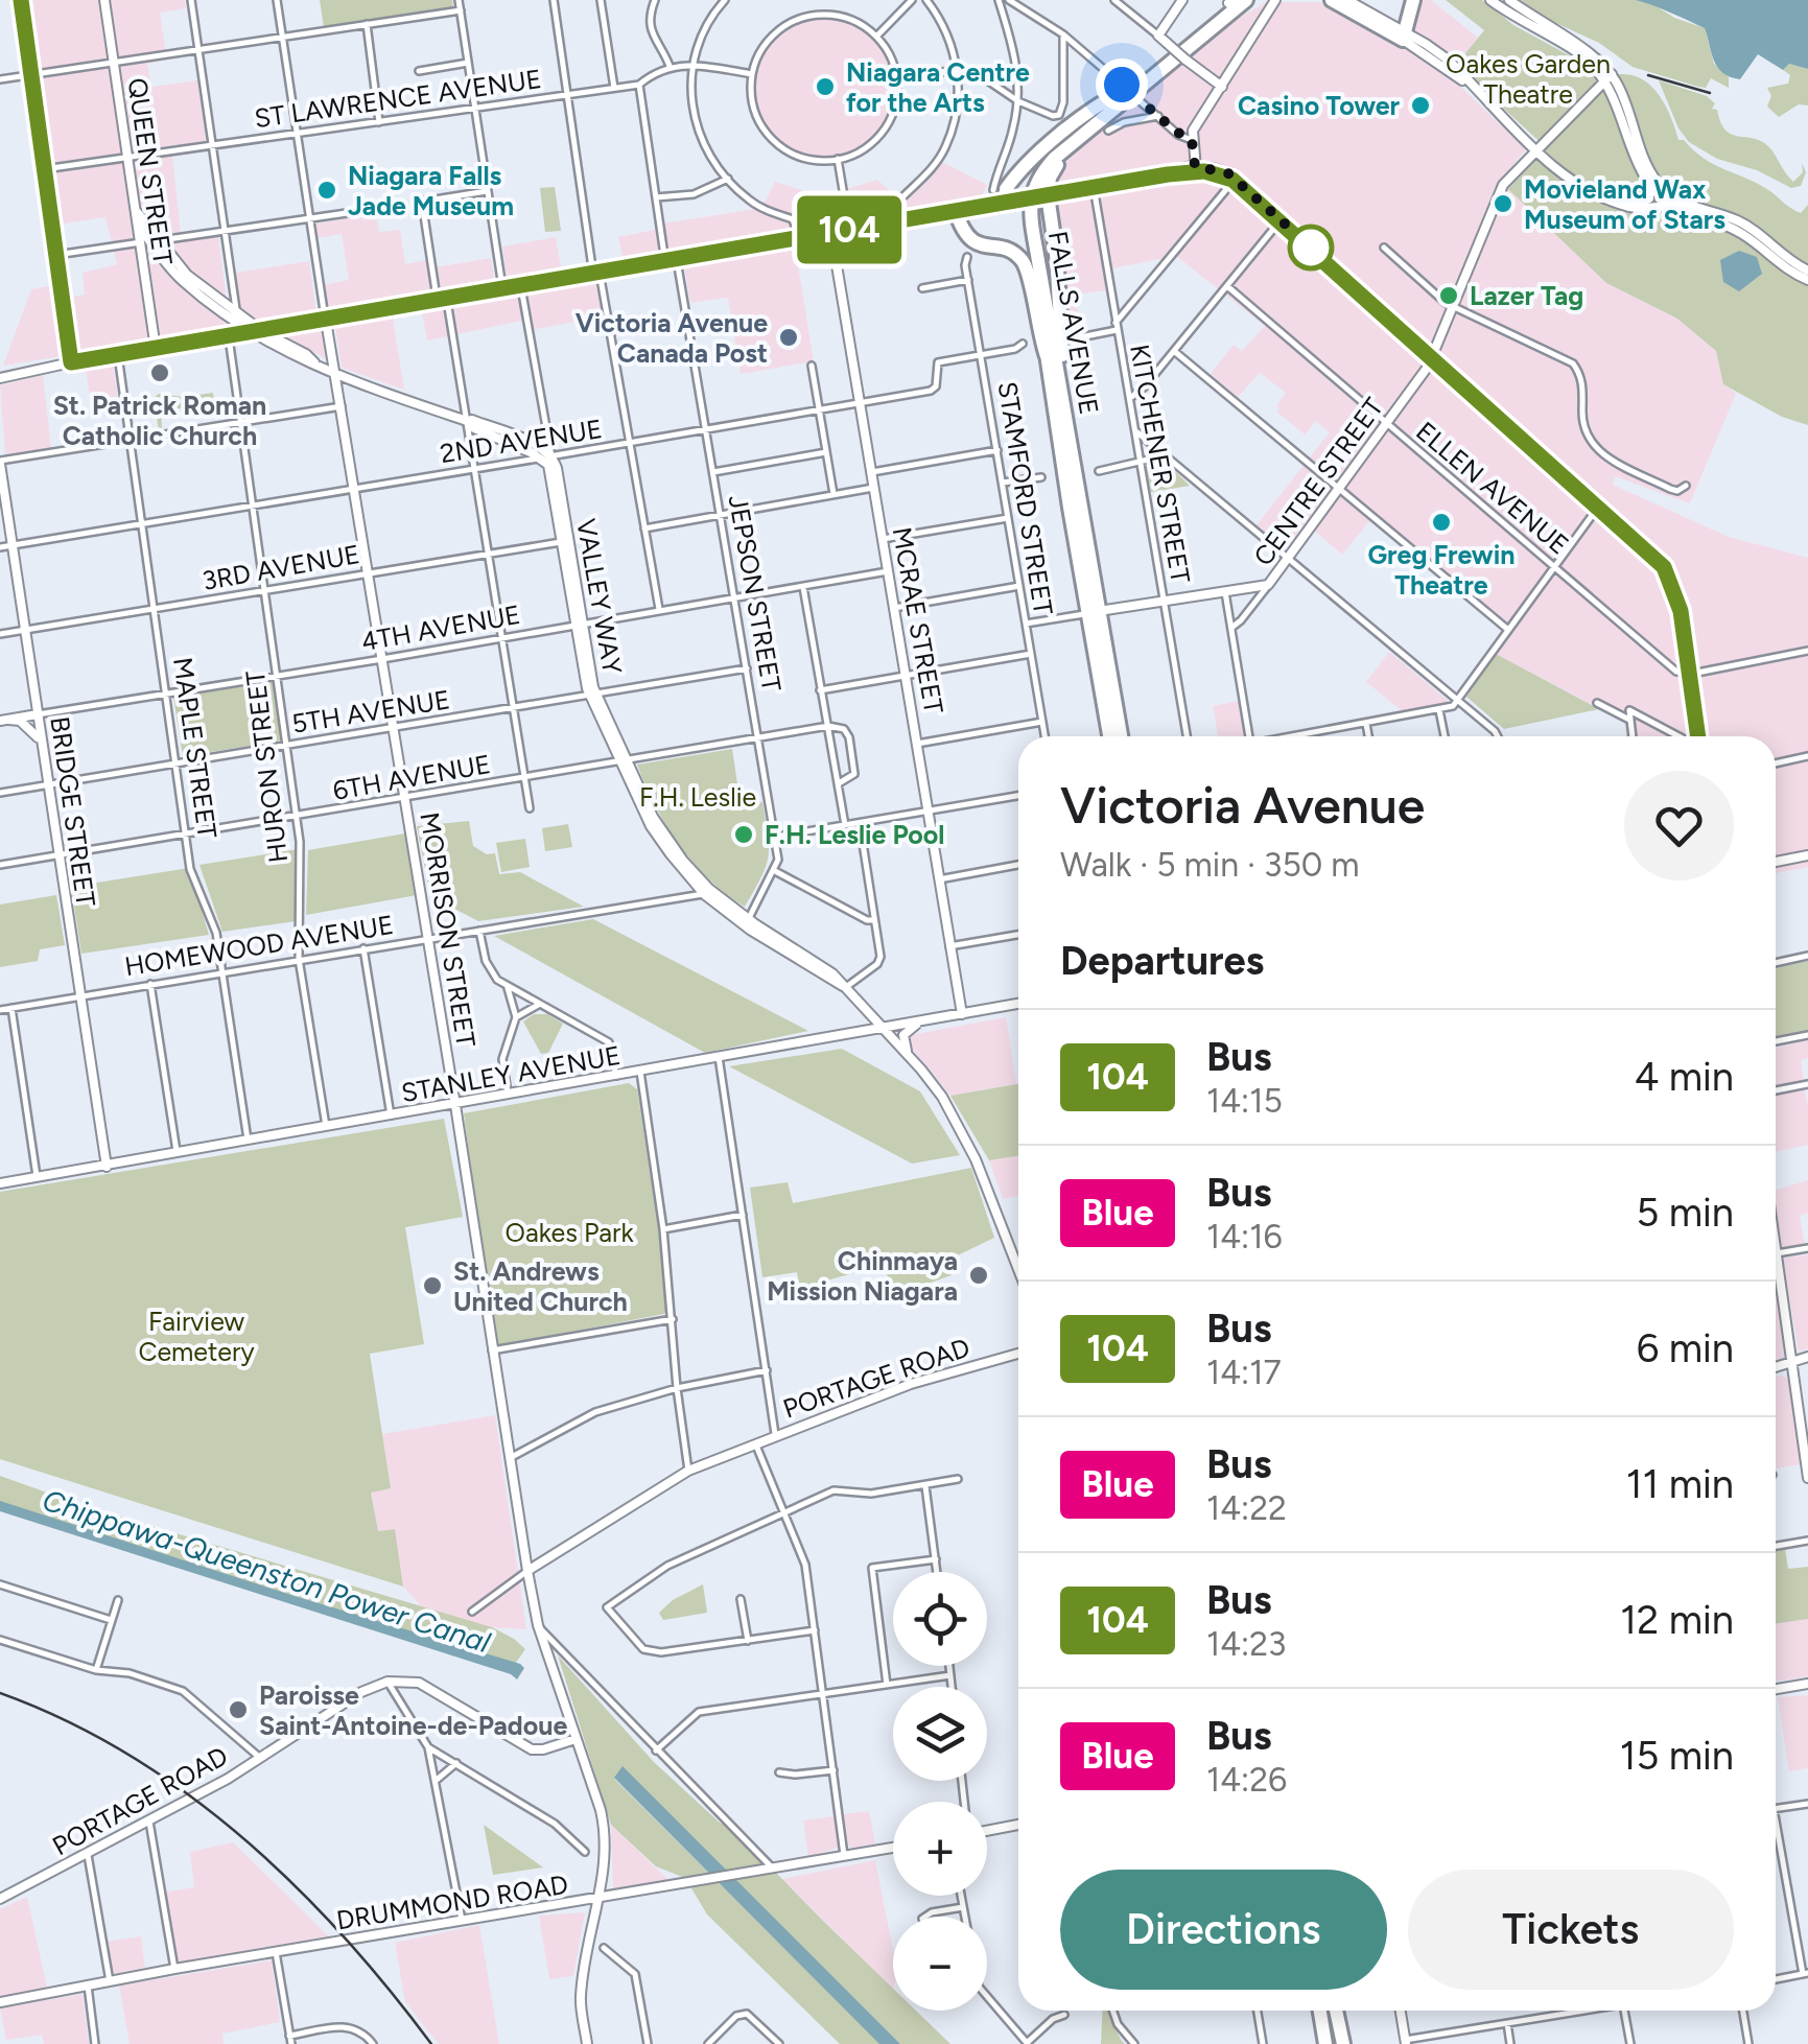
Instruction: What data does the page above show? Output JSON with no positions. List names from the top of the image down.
{
  "streets": {
    "highway": ["FALLS AVENUE"],
    "main road": [
      "QUEEN STREET",
      "CENTRE STREET",
      "VALLEY WAY",
      "MCRAE STREET",
      "4TH AVENUE",
      "BRIDGE STREET",
      "MORRISON STREET",
      "STANLEY AVENUE",
      "PORTAGE ROAD",
      "DRUMMOND ROAD"
    ],
    "street": [
      "ST LAWRENCE AVENUE",
      "2ND AVENUE",
      "KITCHENER STREET",
      "ELLEN AVENUE",
      "STAMFORD STREET",
      "3RD AVENUE",
      "JEPSON STREET",
      "5TH AVENUE",
      "MAPLE STREET",
      "HURON STREET",
      "6TH AVENUE",
      "HOMEWOOD AVENUE"
    ]
  },
  "crossings": [
    ["ST LAWRENCE AVENUE", "QUEEN STREET"],
    ["ST LAWRENCE AVENUE", "MORRISON STREET"],
    ["2ND AVENUE", "STAMFORD STREET"],
    ["2ND AVENUE", "JEPSON STREET"],
    ["2ND AVENUE", "VALLEY WAY"],
    ["2ND AVENUE", "MCRAE STREET"],
    ["2ND AVENUE", "MAPLE STREET"],
    ["2ND AVENUE", "HURON STREET"],
    ["2ND AVENUE", "BRIDGE STREET"],
    ["2ND AVENUE", "MORRISON STREET"],
    ["CENTRE STREET", "ELLEN AVENUE"],
    ["3RD AVENUE", "VALLEY WAY"],
    ["3RD AVENUE", "MAPLE STREET"],
    ["3RD AVENUE", "HURON STREET"],
    ["3RD AVENUE", "BRIDGE STREET"],
    ["3RD AVENUE", "MORRISON STREET"],
    ["JEPSON STREET", "VALLEY WAY"],
    ["JEPSON STREET", "4TH AVENUE"],
    ["JEPSON STREET", "5TH AVENUE"],
    ["JEPSON STREET", "6TH AVENUE"],
    ["VALLEY WAY", "4TH AVENUE"],
    ["VALLEY WAY", "5TH AVENUE"],
    ["VALLEY WAY", "6TH AVENUE"],
    ["VALLEY WAY", "HOMEWOOD AVENUE"],
    ["VALLEY WAY", "STANLEY AVENUE"],
    ["MCRAE STREET", "4TH AVENUE"],
    ["MCRAE STREET", "STANLEY AVENUE"],
    ["4TH AVENUE", "MAPLE STREET"],
    ["4TH AVENUE", "HURON STREET"],
    ["4TH AVENUE", "BRIDGE STREET"],
    ["4TH AVENUE", "MORRISON STREET"],
    ["5TH AVENUE", "MAPLE STREET"],
    ["5TH AVENUE", "HURON STREET"],
    ["5TH AVENUE", "BRIDGE STREET"],
    ["5TH AVENUE", "MORRISON STREET"],
    ["MAPLE STREET", "6TH AVENUE"],
    ["MAPLE STREET", "HOMEWOOD AVENUE"],
    ["MAPLE STREET", "STANLEY AVENUE"],
    ["HURON STREET", "6TH AVENUE"],
    ["HURON STREET", "HOMEWOOD AVENUE"],
    ["HURON STREET", "STANLEY AVENUE"],
    ["6TH AVENUE", "BRIDGE STREET"],
    ["6TH AVENUE", "MORRISON STREET"],
    ["BRIDGE STREET", "HOMEWOOD AVENUE"],
    ["BRIDGE STREET", "STANLEY AVENUE"],
    ["MORRISON STREET", "HOMEWOOD AVENUE"],
    ["MORRISON STREET", "STANLEY AVENUE"],
    ["MORRISON STREET", "PORTAGE ROAD"],
    ["MORRISON STREET", "DRUMMOND ROAD"]
  ],
  "water": ["Chippawa-Queenston Power Canal"],
  "parks": [
    "Oakes Garden Theatre",
    "F.H. Leslie",
    "Oakes Park",
    "Fairview Cemetery"
  ],
  "places": [
    "Niagara Centre for the Arts",
    "Casino Tower",
    "Niagara Falls Jade Museum",
    "Movieland Wax Museum of Stars",
    "Lazer Tag",
    "Victoria Avenue Canada Post",
    "St. Patrick Roman Catholic Church",
    "Greg Frewin Theatre",
    "F.H. Leslie Pool",
    "Chinmaya Mission Niagara",
    "St. Andrews United Church",
    "Paroisse Saint-Antoine-de-Padoue"
  ],
  "lines": ["bus line 104"],
  "page": {
    "on_map": "104",
    "heading": [
      ["Victoria Avenue", "Walk · 5 min · 350 m"],
      "Departures"
    ],
    "list": [
      {
        "mark": "104",
        "name": "Bus",
        "note": "14:15",
        "value": "4 min"
      },
      {
        "mark": "Blue",
        "name": "Bus",
        "note": "14:16",
        "value": "5 min"
      },
      {
        "mark": "104",
        "name": "Bus",
        "note": "14:17",
        "value": "6 min"
      },
      {
        "mark": "Blue",
        "name": "Bus",
        "note": "14:22",
        "value": "11 min"
      },
      {
        "mark": "104",
        "name": "Bus",
        "note": "14:23",
        "value": "12 min"
      },
      {
        "mark": "Blue",
        "name": "Bus",
        "note": "14:26",
        "value": "15 min"
      }
    ],
    "map_buttons": ["+", "−"],
    "buttons": ["Directions", "Tickets"]
  }
}
